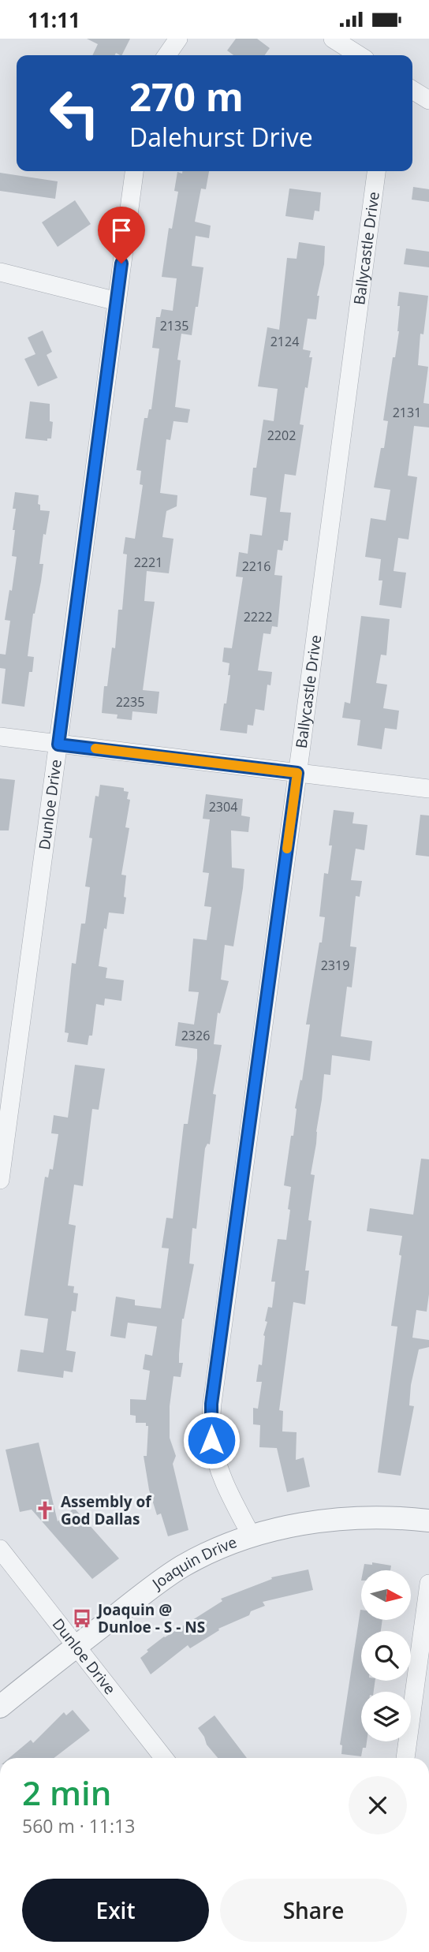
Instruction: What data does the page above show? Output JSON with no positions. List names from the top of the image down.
{
  "streets": {
    "street": ["Ballycastle Drive", "Dunloe Drive", "Joaquin Drive"]
  },
  "crossings": [
    ["Ballycastle Drive", "Joaquin Drive"],
    ["Dunloe Drive", "Joaquin Drive"]
  ],
  "places": {
    "church": ["Assembly of God Dallas"],
    "bus stop": ["Joaquin @ Dunloe - S - NS"]
  },
  "house_numbers": [
    "2135",
    "2124",
    "2131",
    "2202",
    "2221",
    "2216",
    "2222",
    "2235",
    "2304",
    "2319",
    "2326"
  ],
  "north": "right",
  "page": {
    "status": "11:11",
    "turn": ["270 m", "Dalehurst Drive"],
    "heading": ["2 min", "560 m · 11:13"],
    "buttons": ["Exit", "Share"]
  }
}
